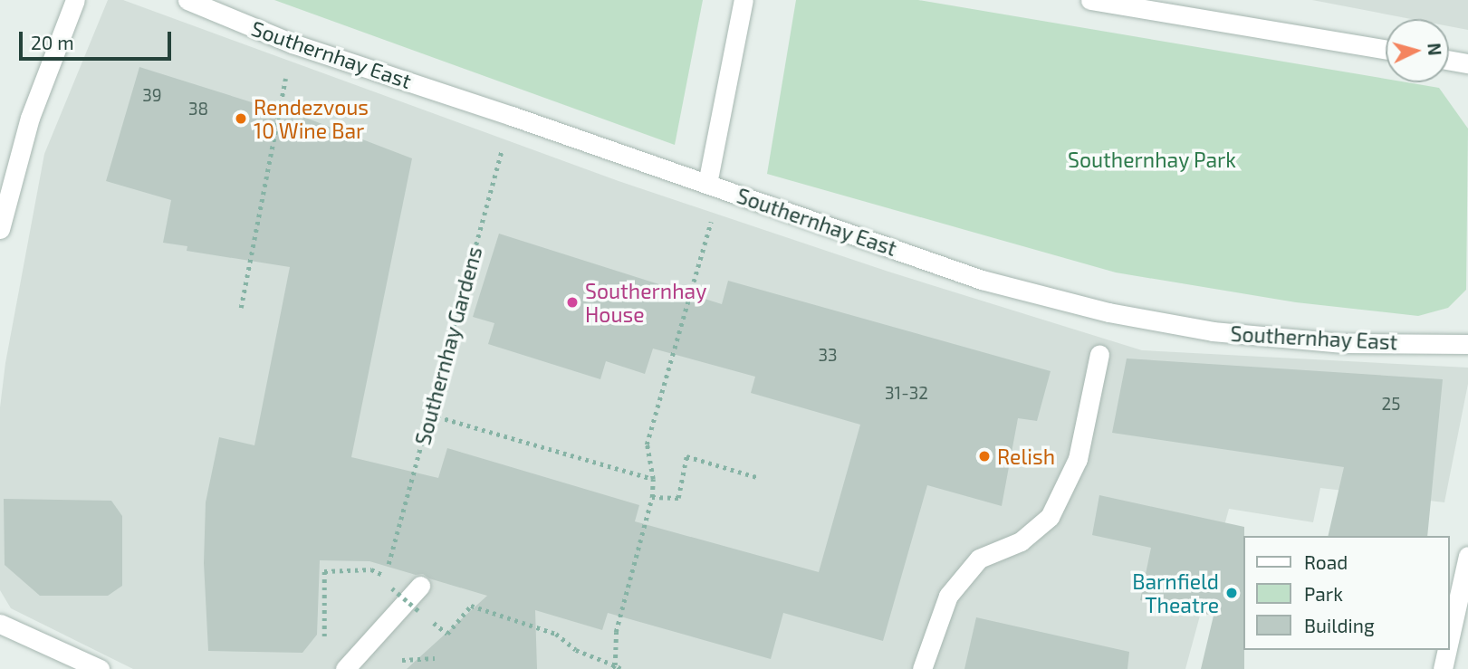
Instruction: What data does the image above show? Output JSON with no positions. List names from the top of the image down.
{
  "streets": {
    "street": ["Southernhay East"],
    "path": ["Southernhay Gardens"]
  },
  "crossings": [
    ["Southernhay East", "Southernhay Gardens"]
  ],
  "parks": ["Southernhay Park"],
  "places": [
    "Rendezvous 10 Wine Bar",
    "Southernhay House",
    "Relish",
    "Barnfield Theatre"
  ],
  "house_numbers": [
    "39",
    "38",
    "33",
    "31-32",
    "25"
  ],
  "legend": ["Road", "Park", "Building"],
  "scale_bar": "20 m",
  "north": "right"
}
